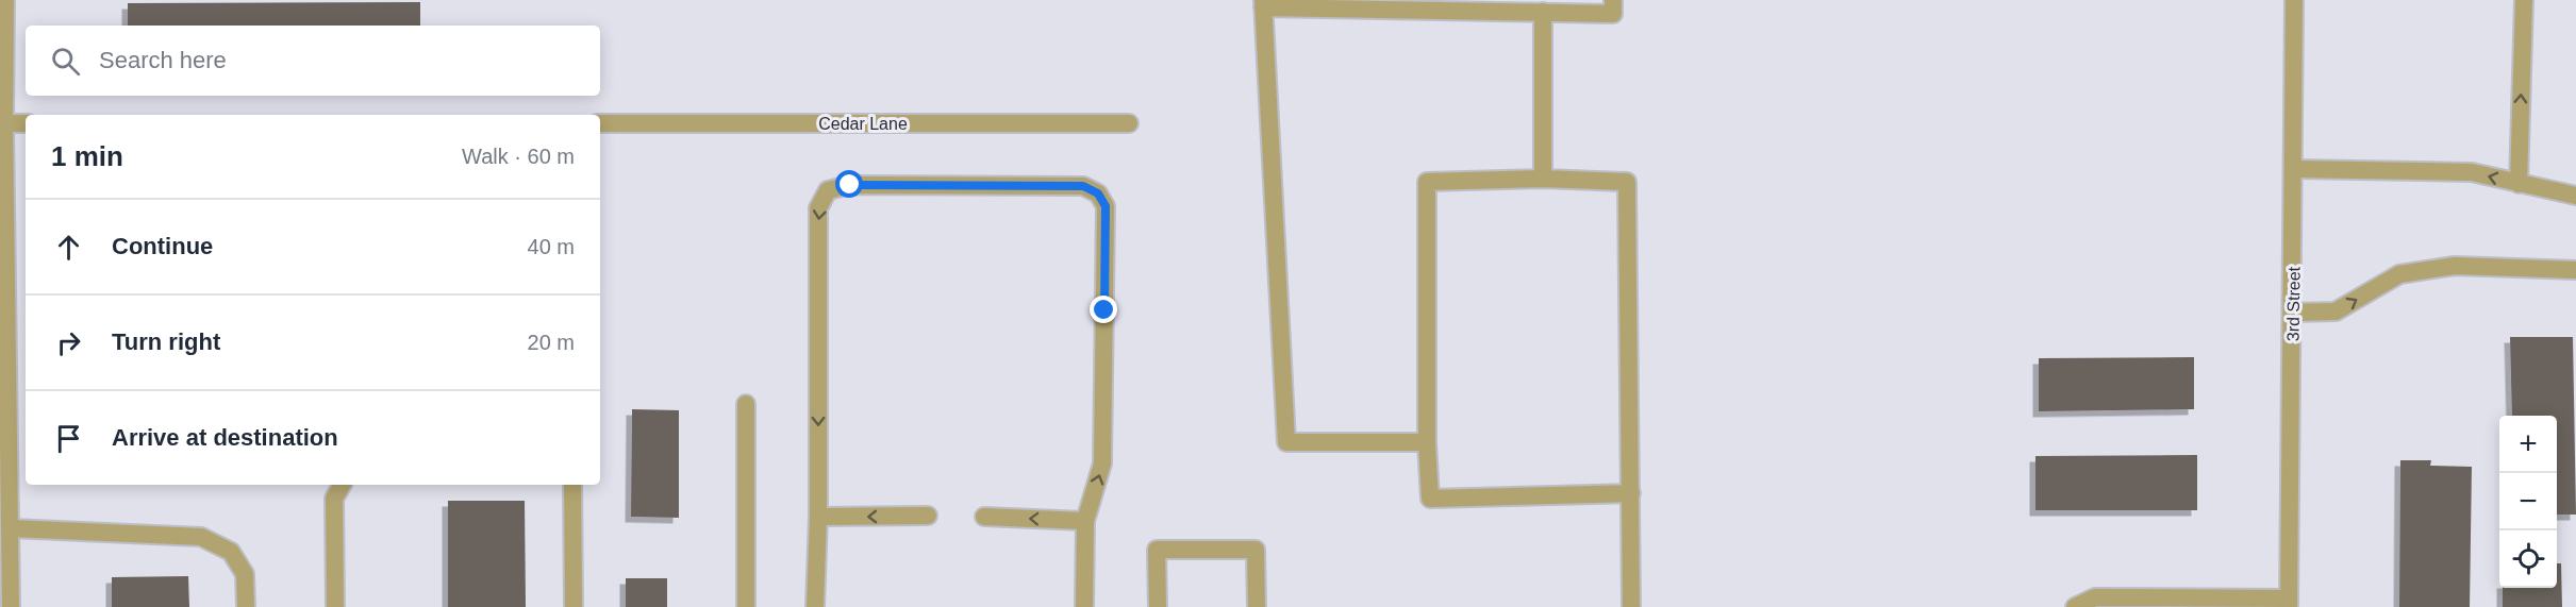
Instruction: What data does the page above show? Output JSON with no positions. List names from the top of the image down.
{
  "streets": {
    "street": ["Cedar Lane", "3rd Street"]
  },
  "page": {
    "search": "Search here",
    "heading": ["1 min", "Walk · 60 m"],
    "list": [
      ["Continue", "40 m"],
      ["Turn right", "20 m"],
      "Arrive at destination"
    ],
    "map_buttons": ["+", "−"]
  }
}
